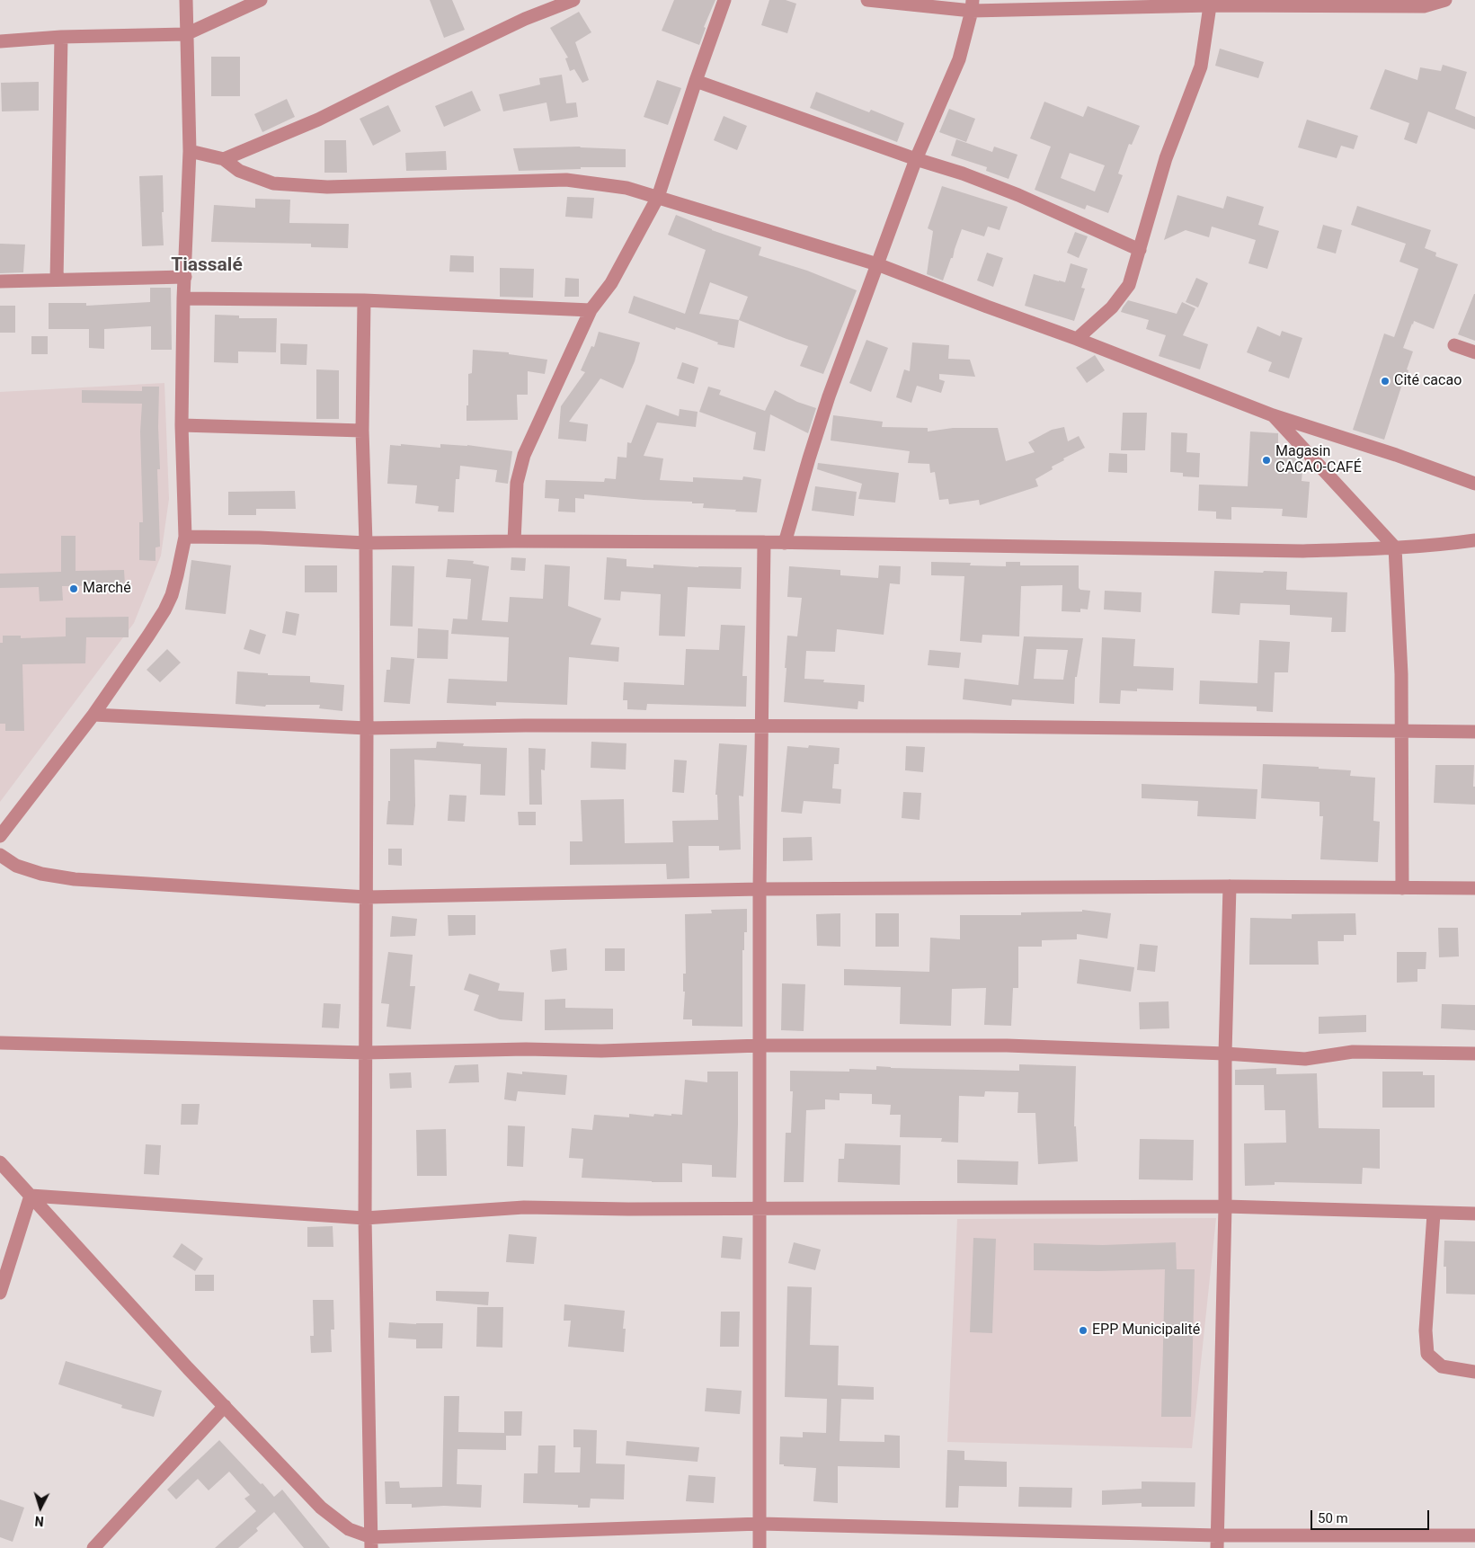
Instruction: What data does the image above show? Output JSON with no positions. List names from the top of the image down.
{
  "districts": ["Tiassalé"],
  "places": [
    "Cité cacao",
    "Magasin CACAO-CAFÉ",
    "Marché",
    "EPP Municipalité"
  ],
  "scale_bar": "50 m",
  "north": "bottom"
}
